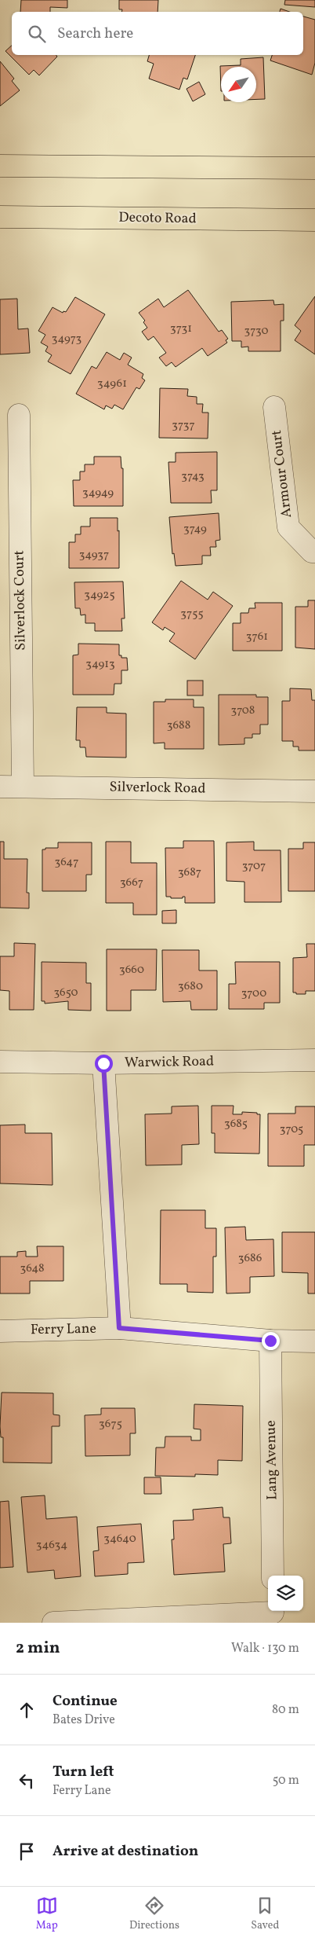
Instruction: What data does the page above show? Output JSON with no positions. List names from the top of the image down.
{
  "streets": {
    "main road": ["Decoto Road"],
    "street": [
      "Armour Court",
      "Silverlock Court",
      "Silverlock Road",
      "Warwick Road",
      "Ferry Lane",
      "Lang Avenue"
    ]
  },
  "crossings": [
    ["Silverlock Court", "Silverlock Road"],
    ["Ferry Lane", "Lang Avenue"]
  ],
  "house_numbers": [
    "3731",
    "3730",
    "34973",
    "34961",
    "3737",
    "3743",
    "34949",
    "3749",
    "34937",
    "34925",
    "3755",
    "3761",
    "34913",
    "3708",
    "3688",
    "3647",
    "3707",
    "3687",
    "3667",
    "3660",
    "3680",
    "3650",
    "3700",
    "3685",
    "3705",
    "3686",
    "3648",
    "3675",
    "34640",
    "34634"
  ],
  "north": "bottom left",
  "page": {
    "search": "Search here",
    "heading": ["2 min", "Walk · 130 m"],
    "list": [
      ["Continue", "Bates Drive", "80 m"],
      ["Turn left", "Ferry Lane", "50 m"],
      "Arrive at destination"
    ],
    "nav": ["Map", "Directions", "Saved"]
  }
}
